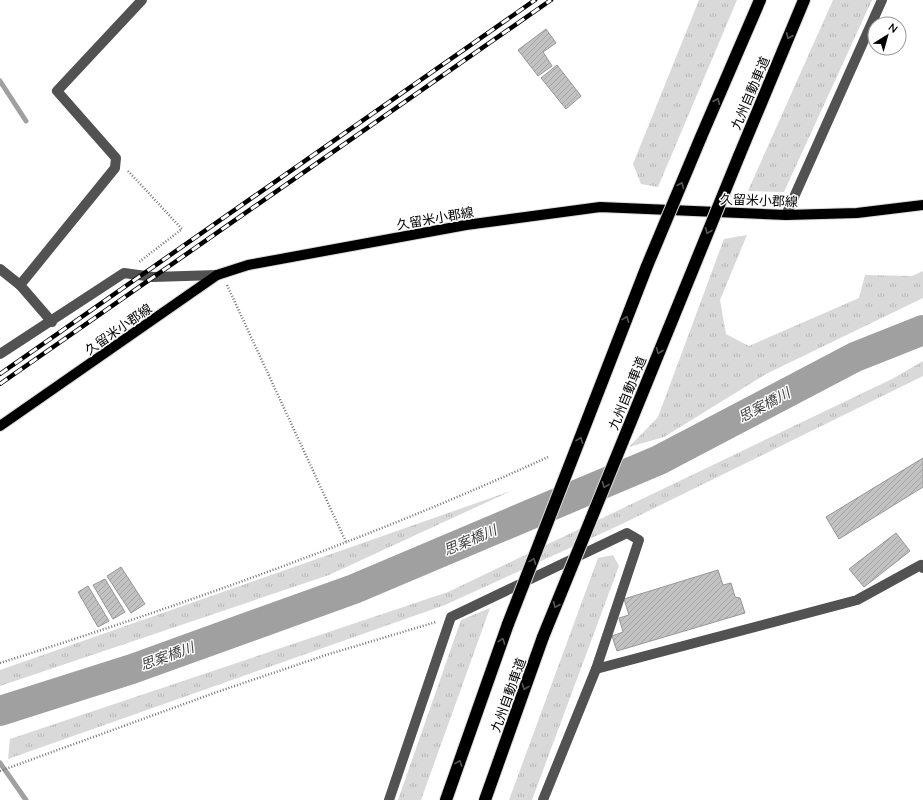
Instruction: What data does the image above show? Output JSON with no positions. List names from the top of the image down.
{
  "streets": {
    "highway": ["九州自動車道"],
    "main road": ["久留米小郡線"]
  },
  "water": ["思案橋川"],
  "north": "top right"
}
